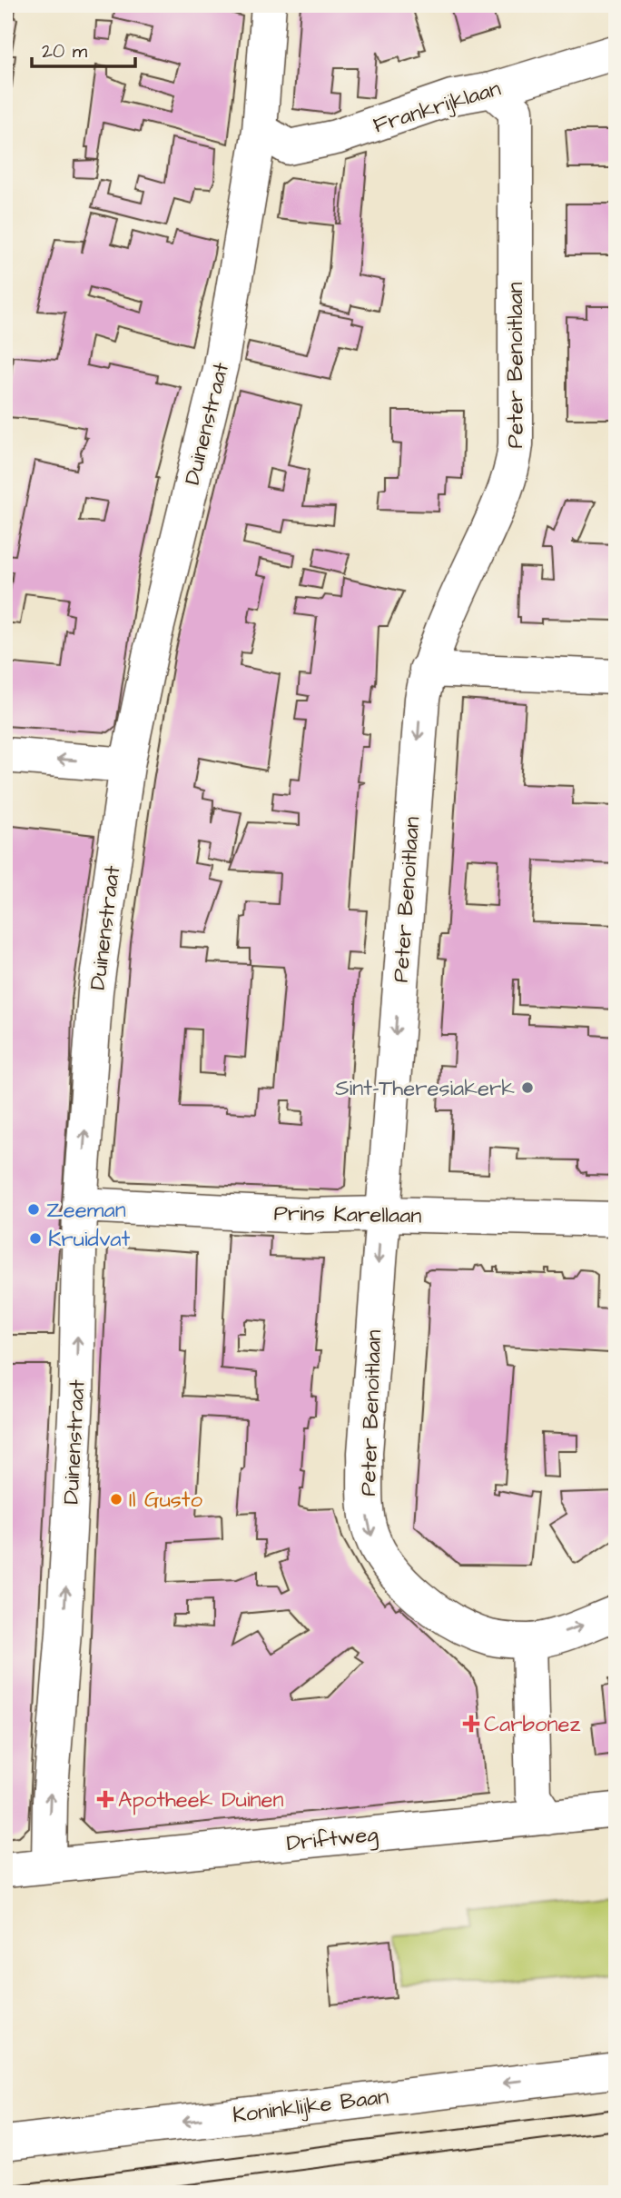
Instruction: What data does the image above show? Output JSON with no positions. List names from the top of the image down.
{
  "streets": {
    "street": [
      "Frankrijklaan",
      "Peter Benoitlaan",
      "Duinenstraat",
      "Prins Karellaan",
      "Driftweg",
      "Koninklijke Baan"
    ]
  },
  "crossings": [
    ["Frankrijklaan", "Peter Benoitlaan"],
    ["Frankrijklaan", "Duinenstraat"],
    ["Peter Benoitlaan", "Prins Karellaan"],
    ["Duinenstraat", "Prins Karellaan"],
    ["Duinenstraat", "Driftweg"]
  ],
  "one_way": ["Peter Benoitlaan", "Duinenstraat", "Koninklijke Baan"],
  "places": {
    "other": [
      "Sint-Theresiakerk",
      "Zeeman",
      "Kruidvat",
      "Il Gusto"
    ],
    "health": ["Carbonez", "Apotheek Duinen"]
  },
  "scale_bar": "20 m"
}
